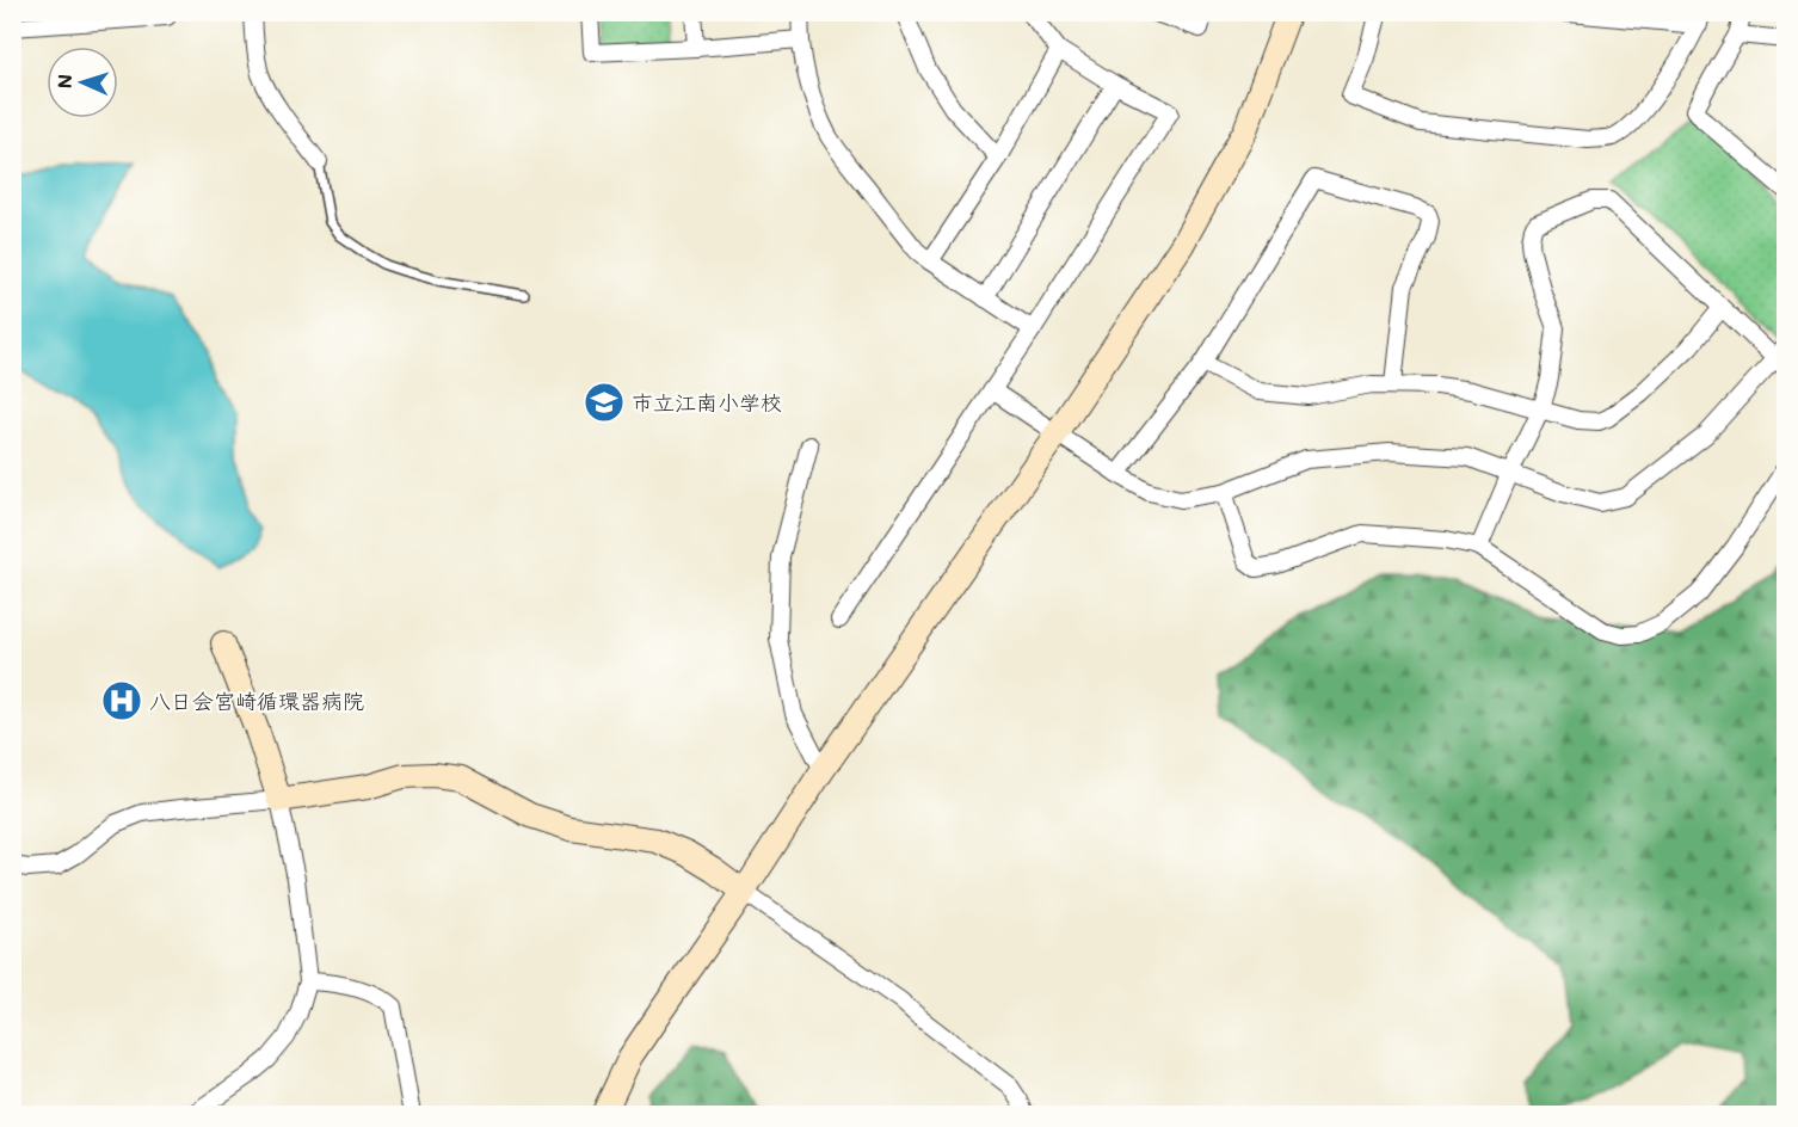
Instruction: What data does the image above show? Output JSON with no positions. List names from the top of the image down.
{
  "places": {
    "school or university": ["市立江南小学校"],
    "hospital": ["八日会宮崎循環器病院"]
  },
  "north": "left"
}
